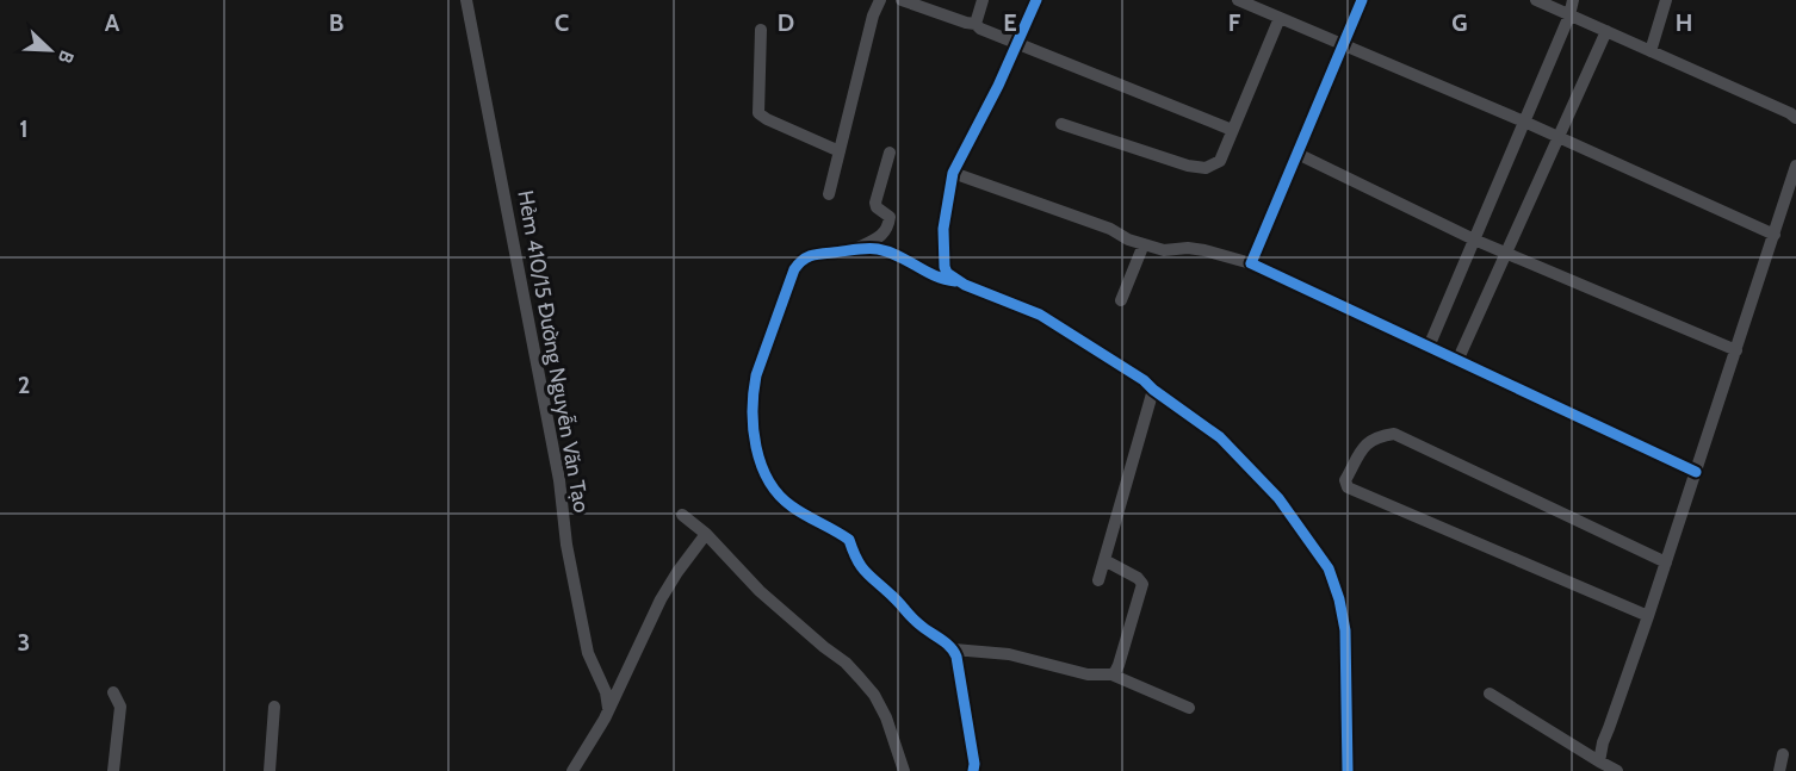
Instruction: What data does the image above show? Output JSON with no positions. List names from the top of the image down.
{
  "streets": {
    "street": ["Hẻm 410/15 Đường Nguyễn Văn Tạo"]
  },
  "north": "bottom right",
  "grid": {
    "columns": [
      "A",
      "B",
      "C",
      "D",
      "E",
      "F",
      "G",
      "H"
    ],
    "rows": ["1", "2", "3"]
  }
}
